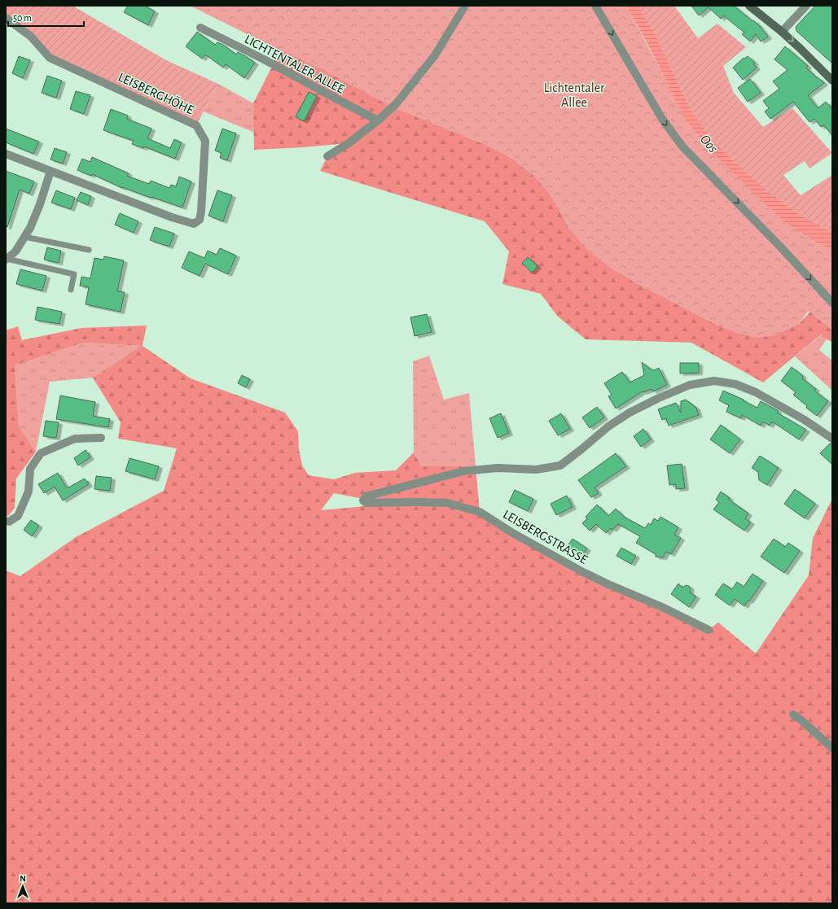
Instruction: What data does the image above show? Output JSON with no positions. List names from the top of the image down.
{
  "streets": {
    "street": ["LICHTENTALER ALLEE", "LEISBERGHÖHE", "LEISBERGSTRASSE"]
  },
  "water": ["Oos"],
  "parks": ["Lichtentaler Allee"],
  "scale_bar": "50 m",
  "north": "top"
}
